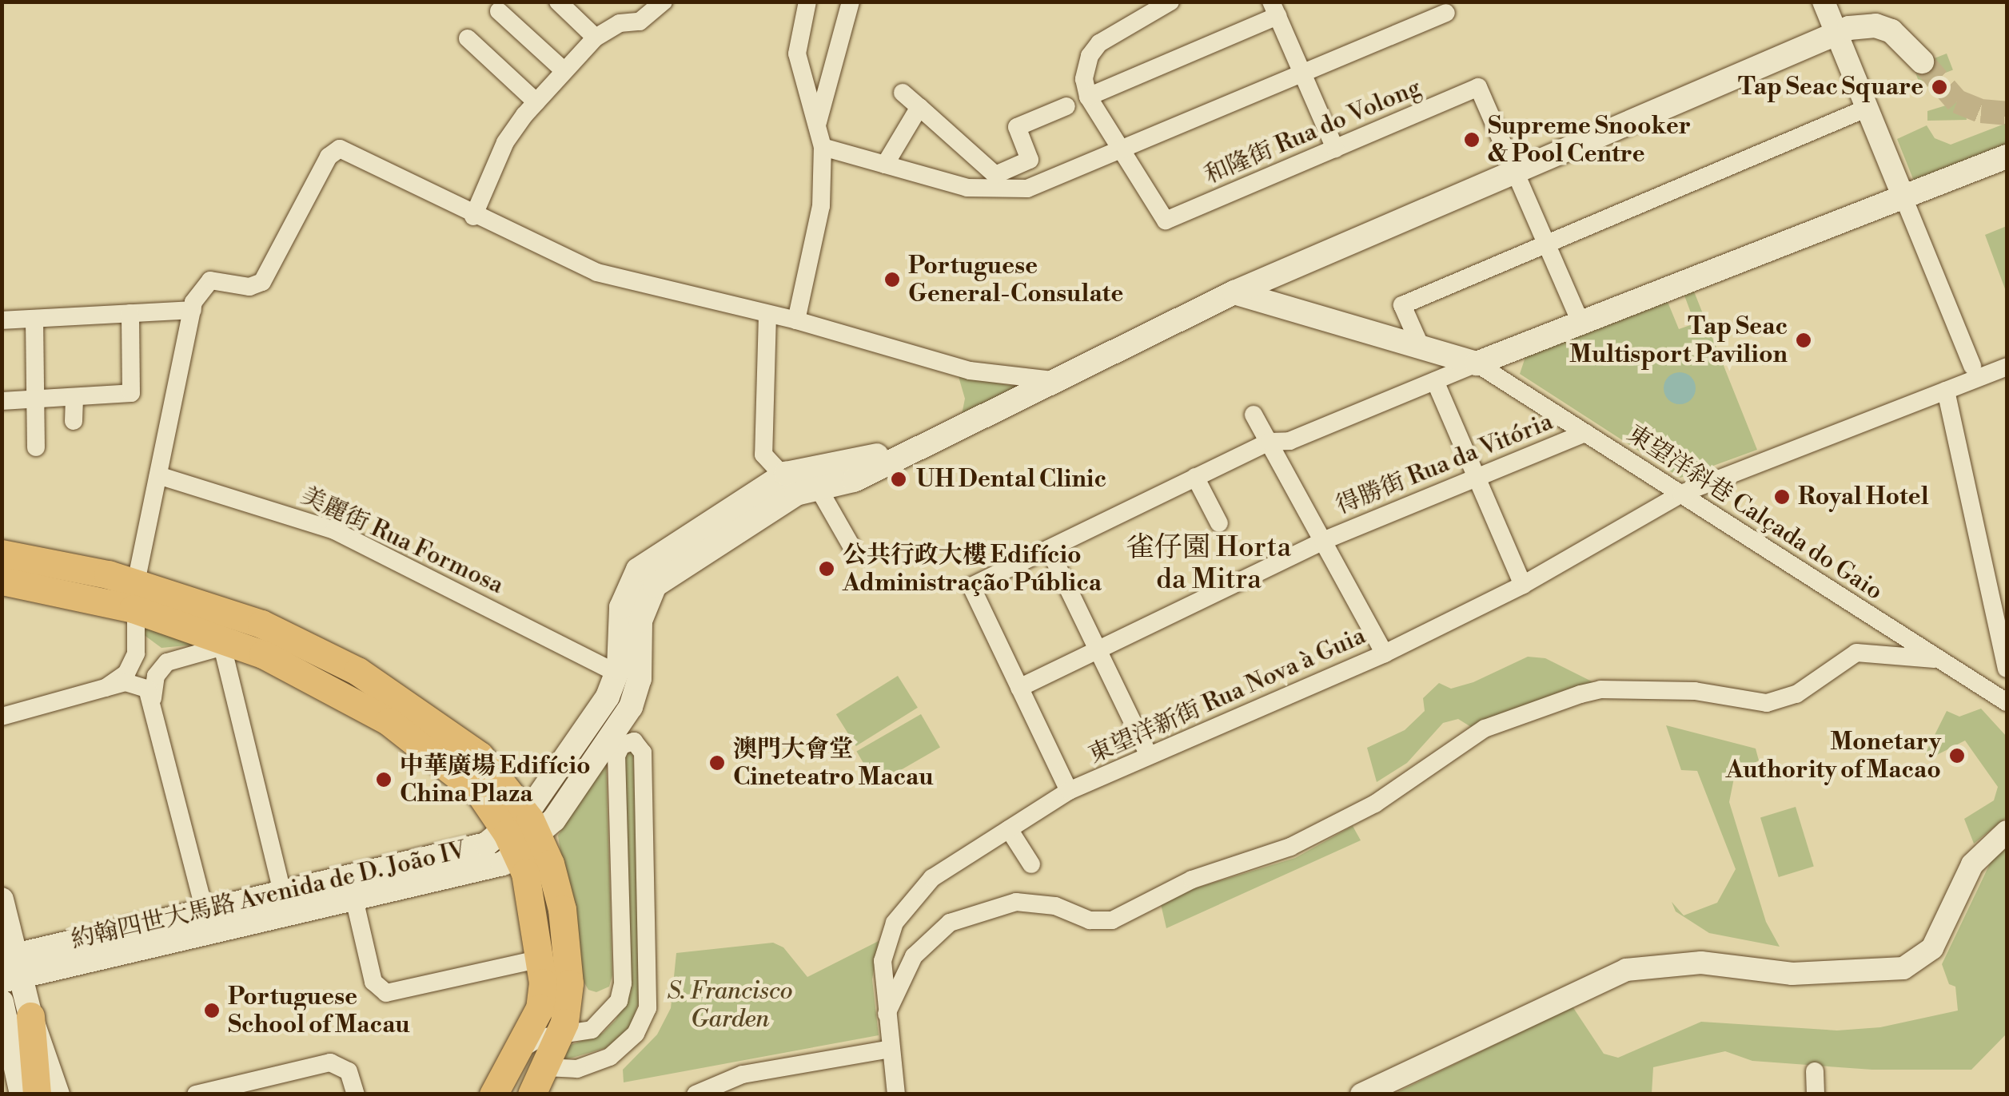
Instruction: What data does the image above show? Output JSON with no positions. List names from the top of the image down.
{
  "streets": {
    "main road": ["約翰四世大馬路 Avenida de D. João IV"],
    "street": [
      "和隆街 Rua do Volong",
      "得勝街 Rua da Vitória",
      "東望洋斜巷 Calçada do Gaio",
      "美麗街 Rua Formosa",
      "東望洋新街 Rua Nova à Guia"
    ]
  },
  "crossings": [
    ["得勝街 Rua da Vitória", "東望洋斜巷 Calçada do Gaio"],
    ["東望洋斜巷 Calçada do Gaio", "東望洋新街 Rua Nova à Guia"]
  ],
  "districts": ["雀仔園 Horta da Mitra"],
  "parks": ["S. Francisco Garden"],
  "places": [
    "Tap Seac Square",
    "Supreme Snooker & Pool Centre",
    "Portuguese General-Consulate",
    "Tap Seac Multisport Pavilion",
    "UH Dental Clinic",
    "Royal Hotel",
    "公共行政大樓 Edifício Administração Pública",
    "Monetary Authority of Macao",
    "澳門大會堂 Cineteatro Macau",
    "中華廣場 Edifício China Plaza",
    "Portuguese School of Macau"
  ]
}
